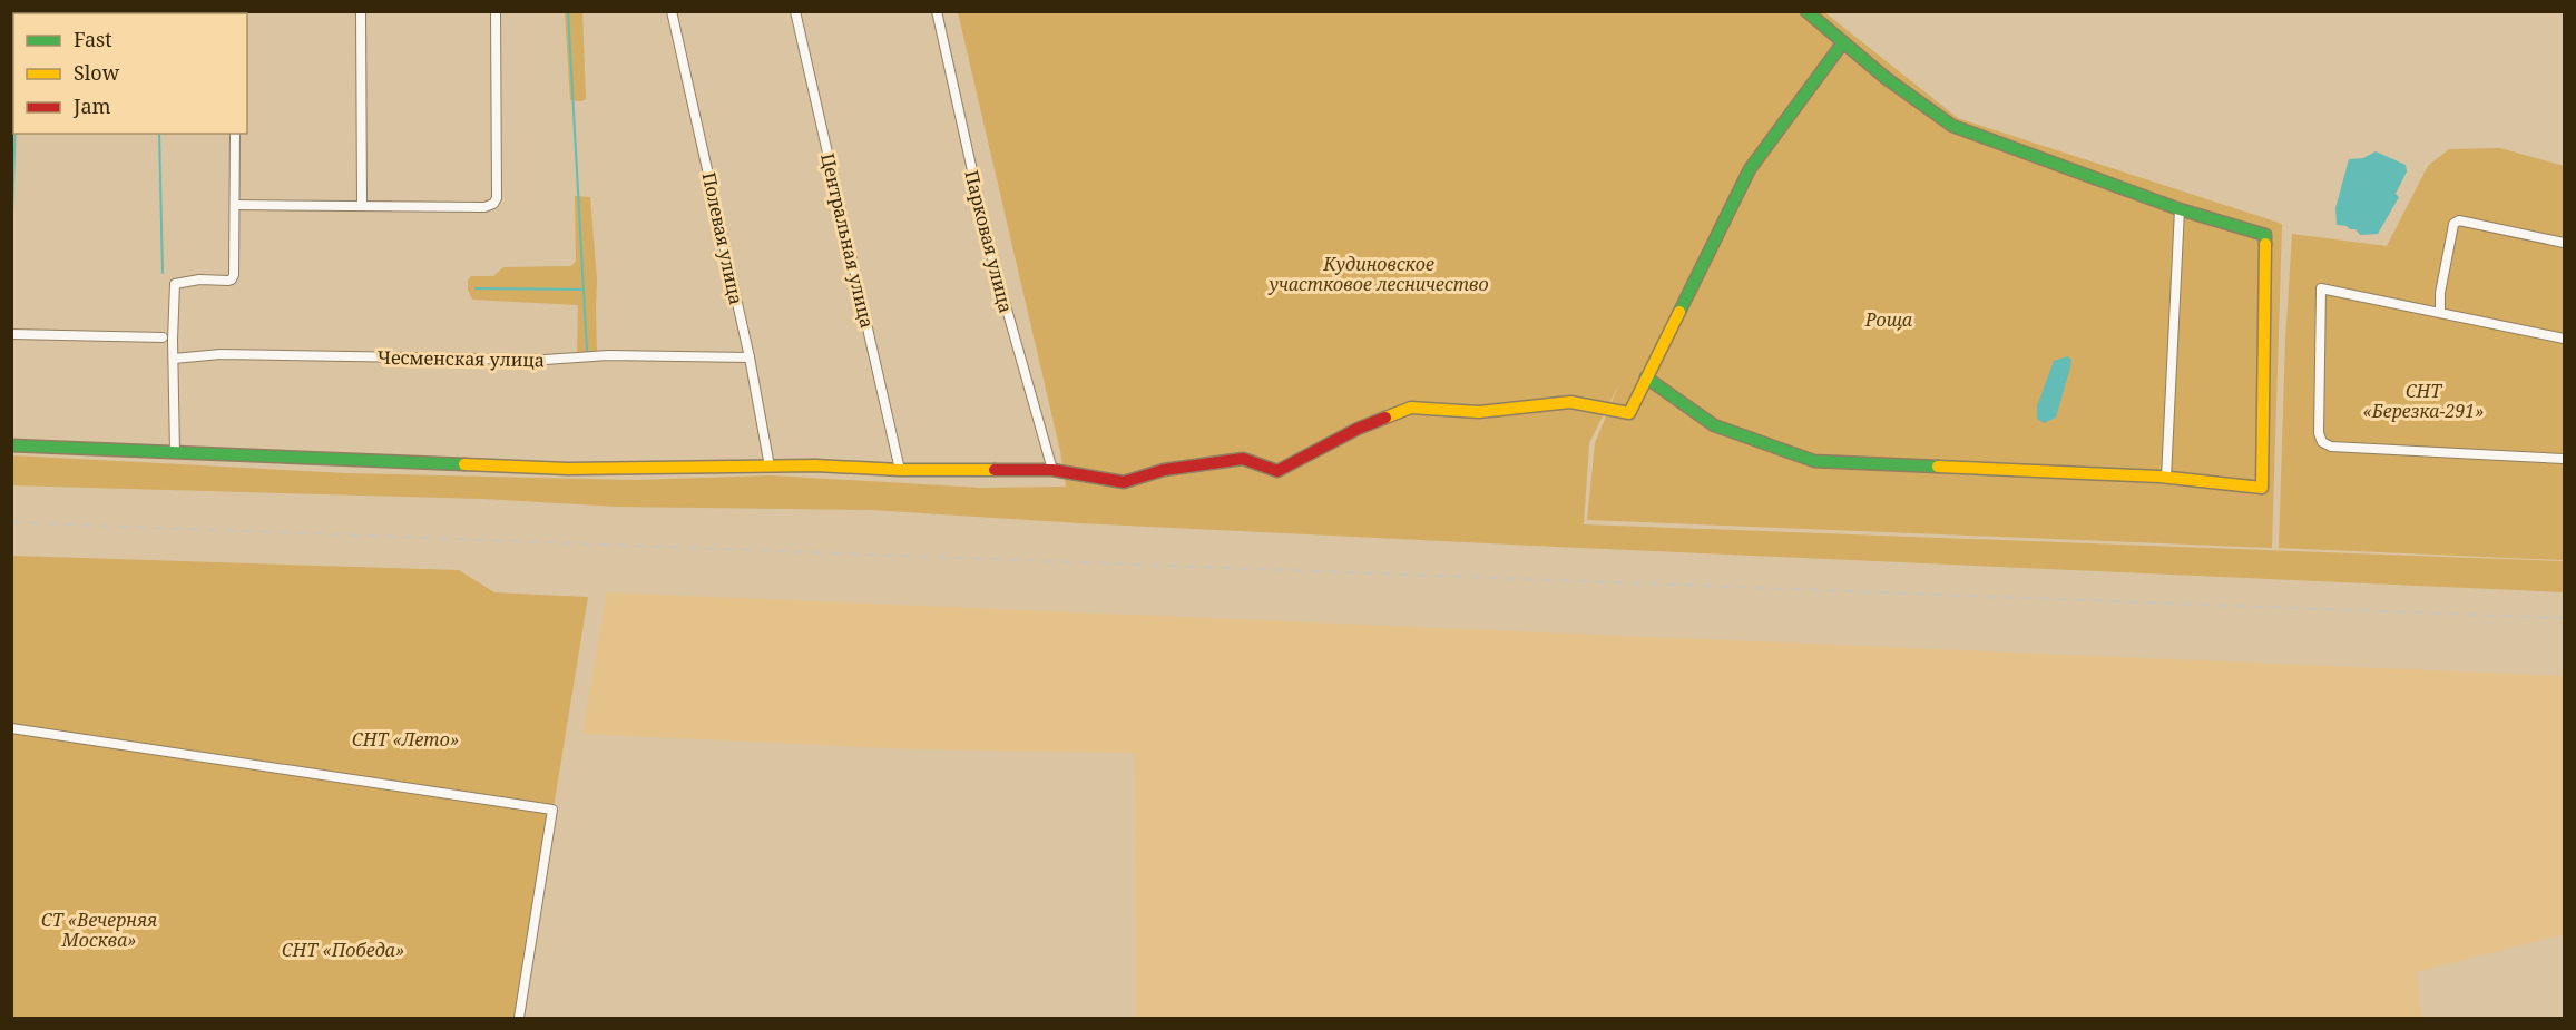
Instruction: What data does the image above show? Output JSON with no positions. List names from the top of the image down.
{
  "streets": {
    "street": [
      "Полевая улица",
      "Центральная улица",
      "Парковая улица",
      "Чесменская улица"
    ]
  },
  "crossings": [
    ["Полевая улица", "Чесменская улица"]
  ],
  "parks": [
    "Кудиновское участковое лесничество",
    "Роща",
    "СНТ «Березка-291»",
    "СНТ «Лето»",
    "СТ «Вечерняя Москва»",
    "СНТ «Победа»"
  ],
  "legend": ["Fast", "Slow", "Jam"]
}
